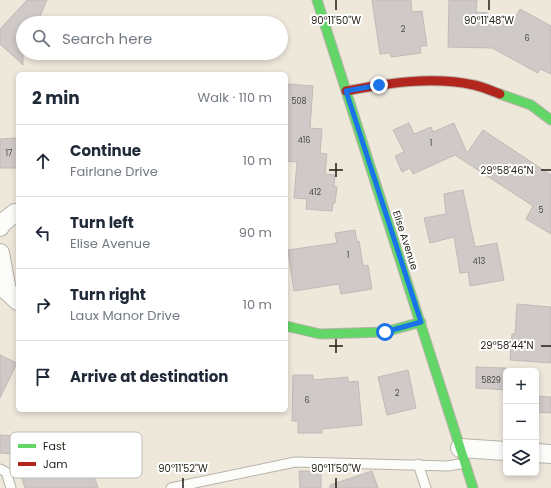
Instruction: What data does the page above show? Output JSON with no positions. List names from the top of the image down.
{
  "streets": {
    "street": ["Elise Avenue"]
  },
  "house_numbers": [
    "2",
    "6",
    "508",
    "416",
    "1",
    "17",
    "412",
    "5",
    "1",
    "413",
    "5829",
    "2",
    "6"
  ],
  "legend": ["Fast", "Jam"],
  "page": {
    "search": "Search here",
    "heading": ["2 min", "Walk · 110 m"],
    "list": [
      ["Continue", "Fairlane Drive", "10 m"],
      ["Turn left", "Elise Avenue", "90 m"],
      ["Turn right", "Laux Manor Drive", "10 m"],
      "Arrive at destination"
    ],
    "map_buttons": ["+", "−"]
  },
  "coordinates": [
    "90°11'50\"W",
    "90°11'48\"W",
    "29°58'46\"N",
    "29°58'44\"N",
    "90°11'52\"W"
  ]
}
